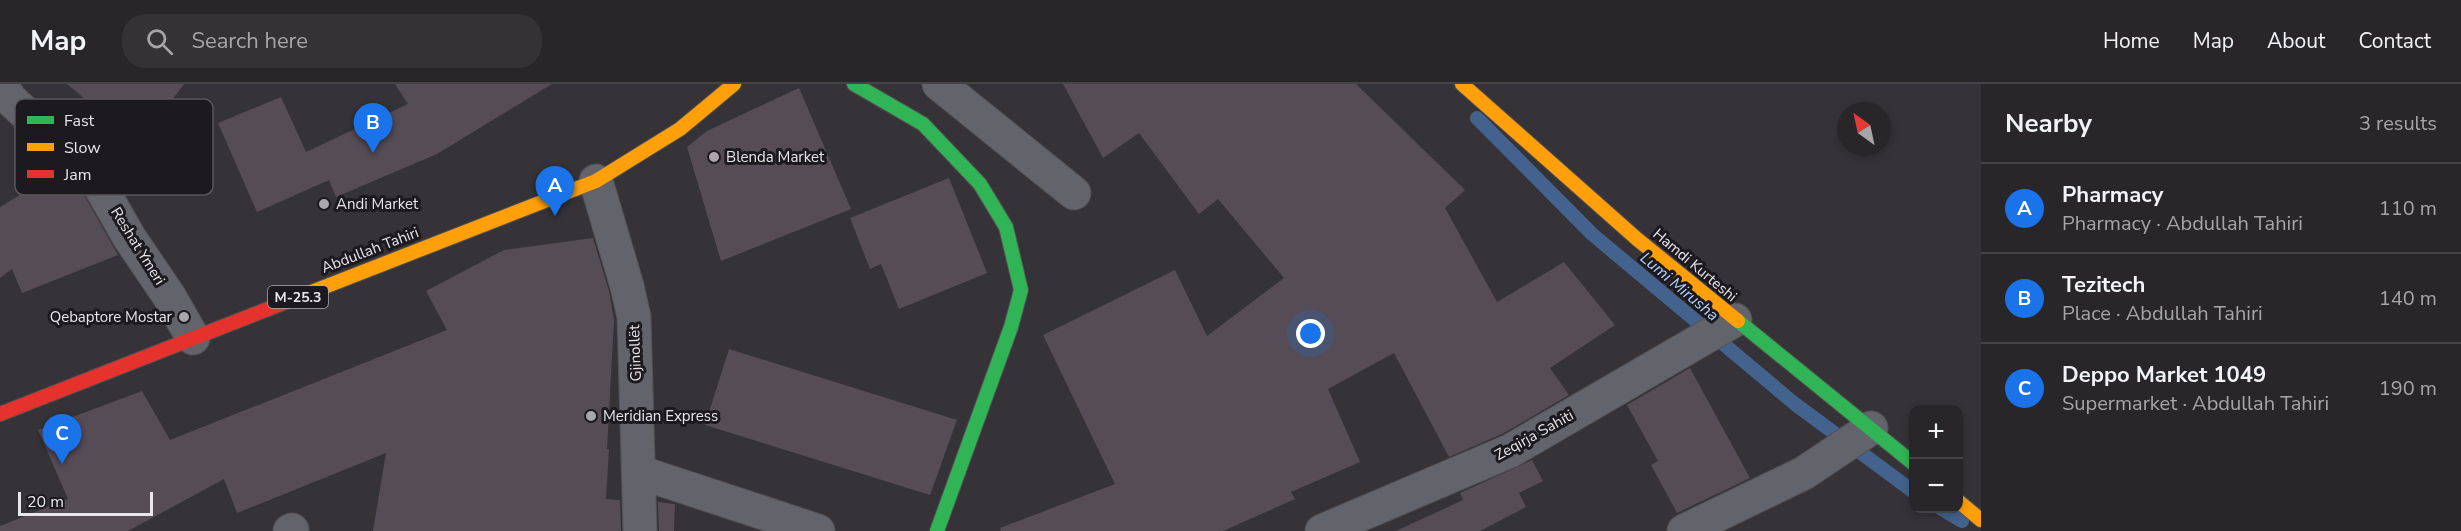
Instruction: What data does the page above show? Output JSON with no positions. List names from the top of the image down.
{
  "streets": {
    "main road": ["Abdullah Tahiri", "Hamdi Kurteshi", "M-25.3"],
    "street": ["Reshat Ymeri", "Gjinollët", "Zeqirja Sahiti"]
  },
  "crossings": [
    ["Reshat Ymeri", "Abdullah Tahiri"],
    ["Abdullah Tahiri", "Gjinollët"],
    ["Hamdi Kurteshi", "Zeqirja Sahiti"]
  ],
  "water": ["Lumi Mirusha"],
  "places": [
    "Blenda Market",
    "Andi Market",
    "Qebaptore Mostar",
    "Meridian Express"
  ],
  "legend": ["Fast", "Slow", "Jam"],
  "scale_bar": "20 m",
  "north": "top left",
  "page": {
    "header": "Map",
    "search": "Search here",
    "nav": [
      "Home",
      "Map",
      "About",
      "Contact"
    ],
    "heading": ["Nearby", "3 results"],
    "pins": ["B", "A", "C"],
    "list": [
      {
        "mark": "A",
        "name": "Pharmacy",
        "note": "Pharmacy · Abdullah Tahiri",
        "value": "110 m"
      },
      {
        "mark": "B",
        "name": "Tezitech",
        "note": "Place · Abdullah Tahiri",
        "value": "140 m"
      },
      {
        "mark": "C",
        "name": "Deppo Market 1049",
        "note": "Supermarket · Abdullah Tahiri",
        "value": "190 m"
      }
    ],
    "map_buttons": ["+", "−"],
    "scale": "20 m"
  }
}
